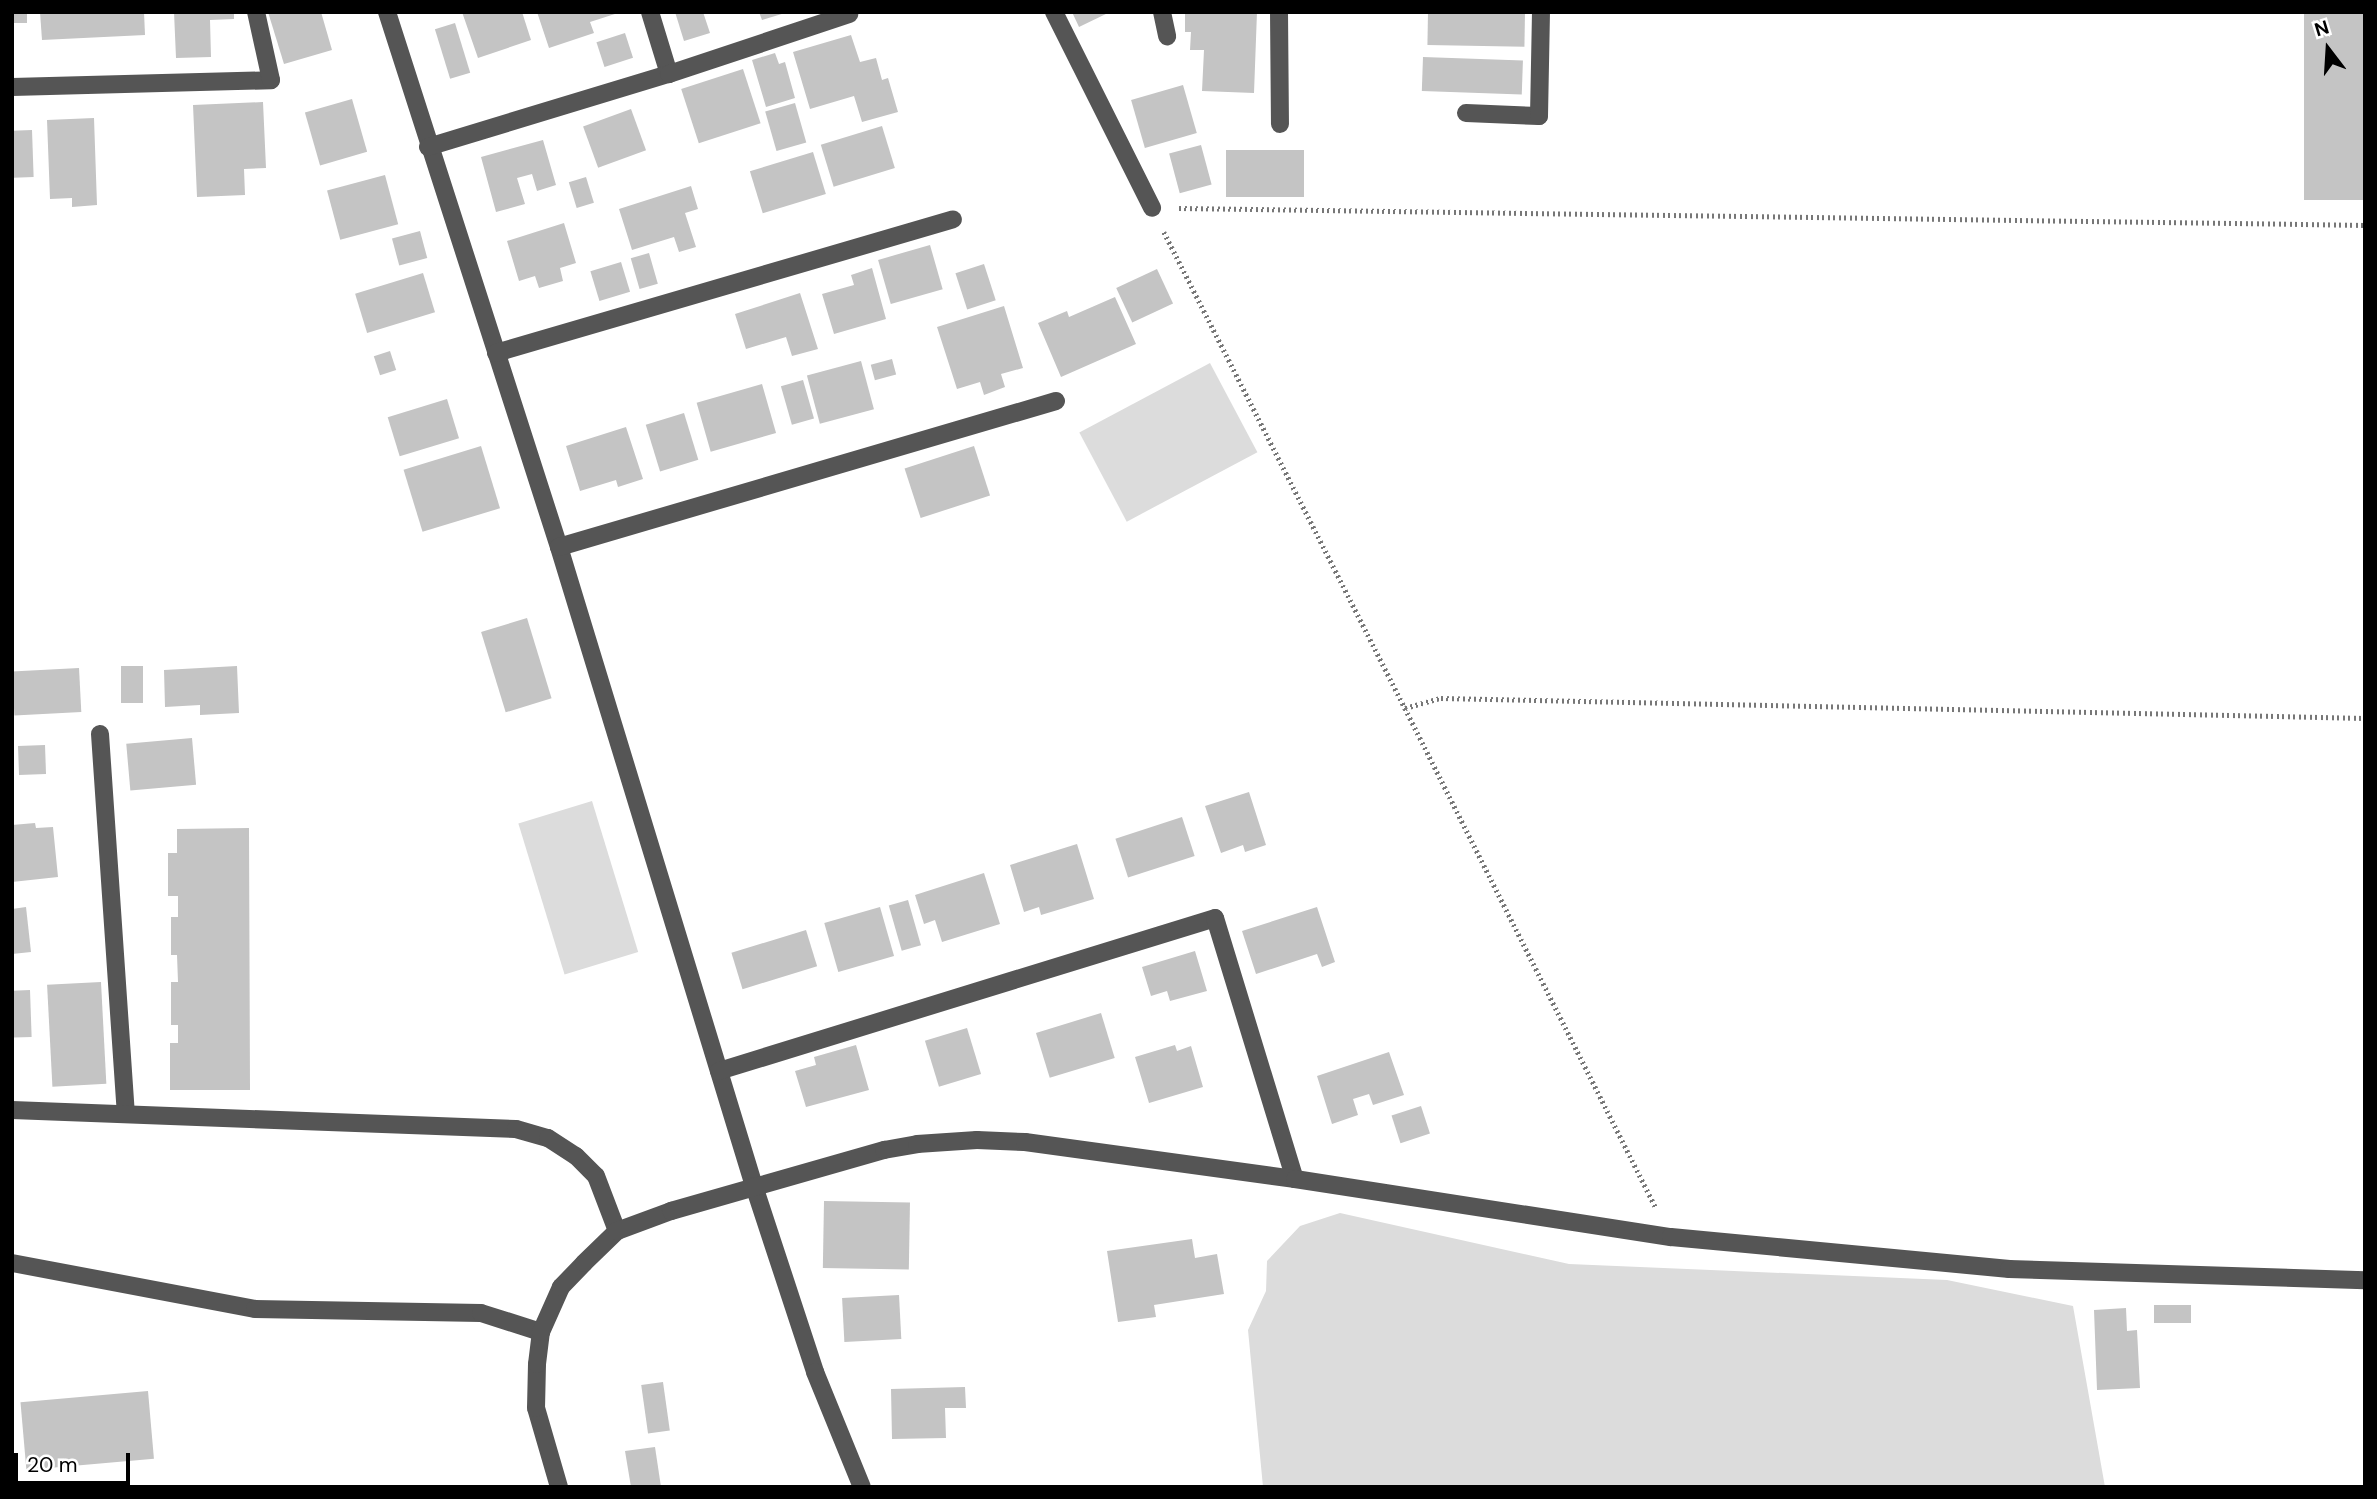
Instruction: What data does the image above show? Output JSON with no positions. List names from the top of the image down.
{
  "scale_bar": "20 m",
  "north": "top"
}
